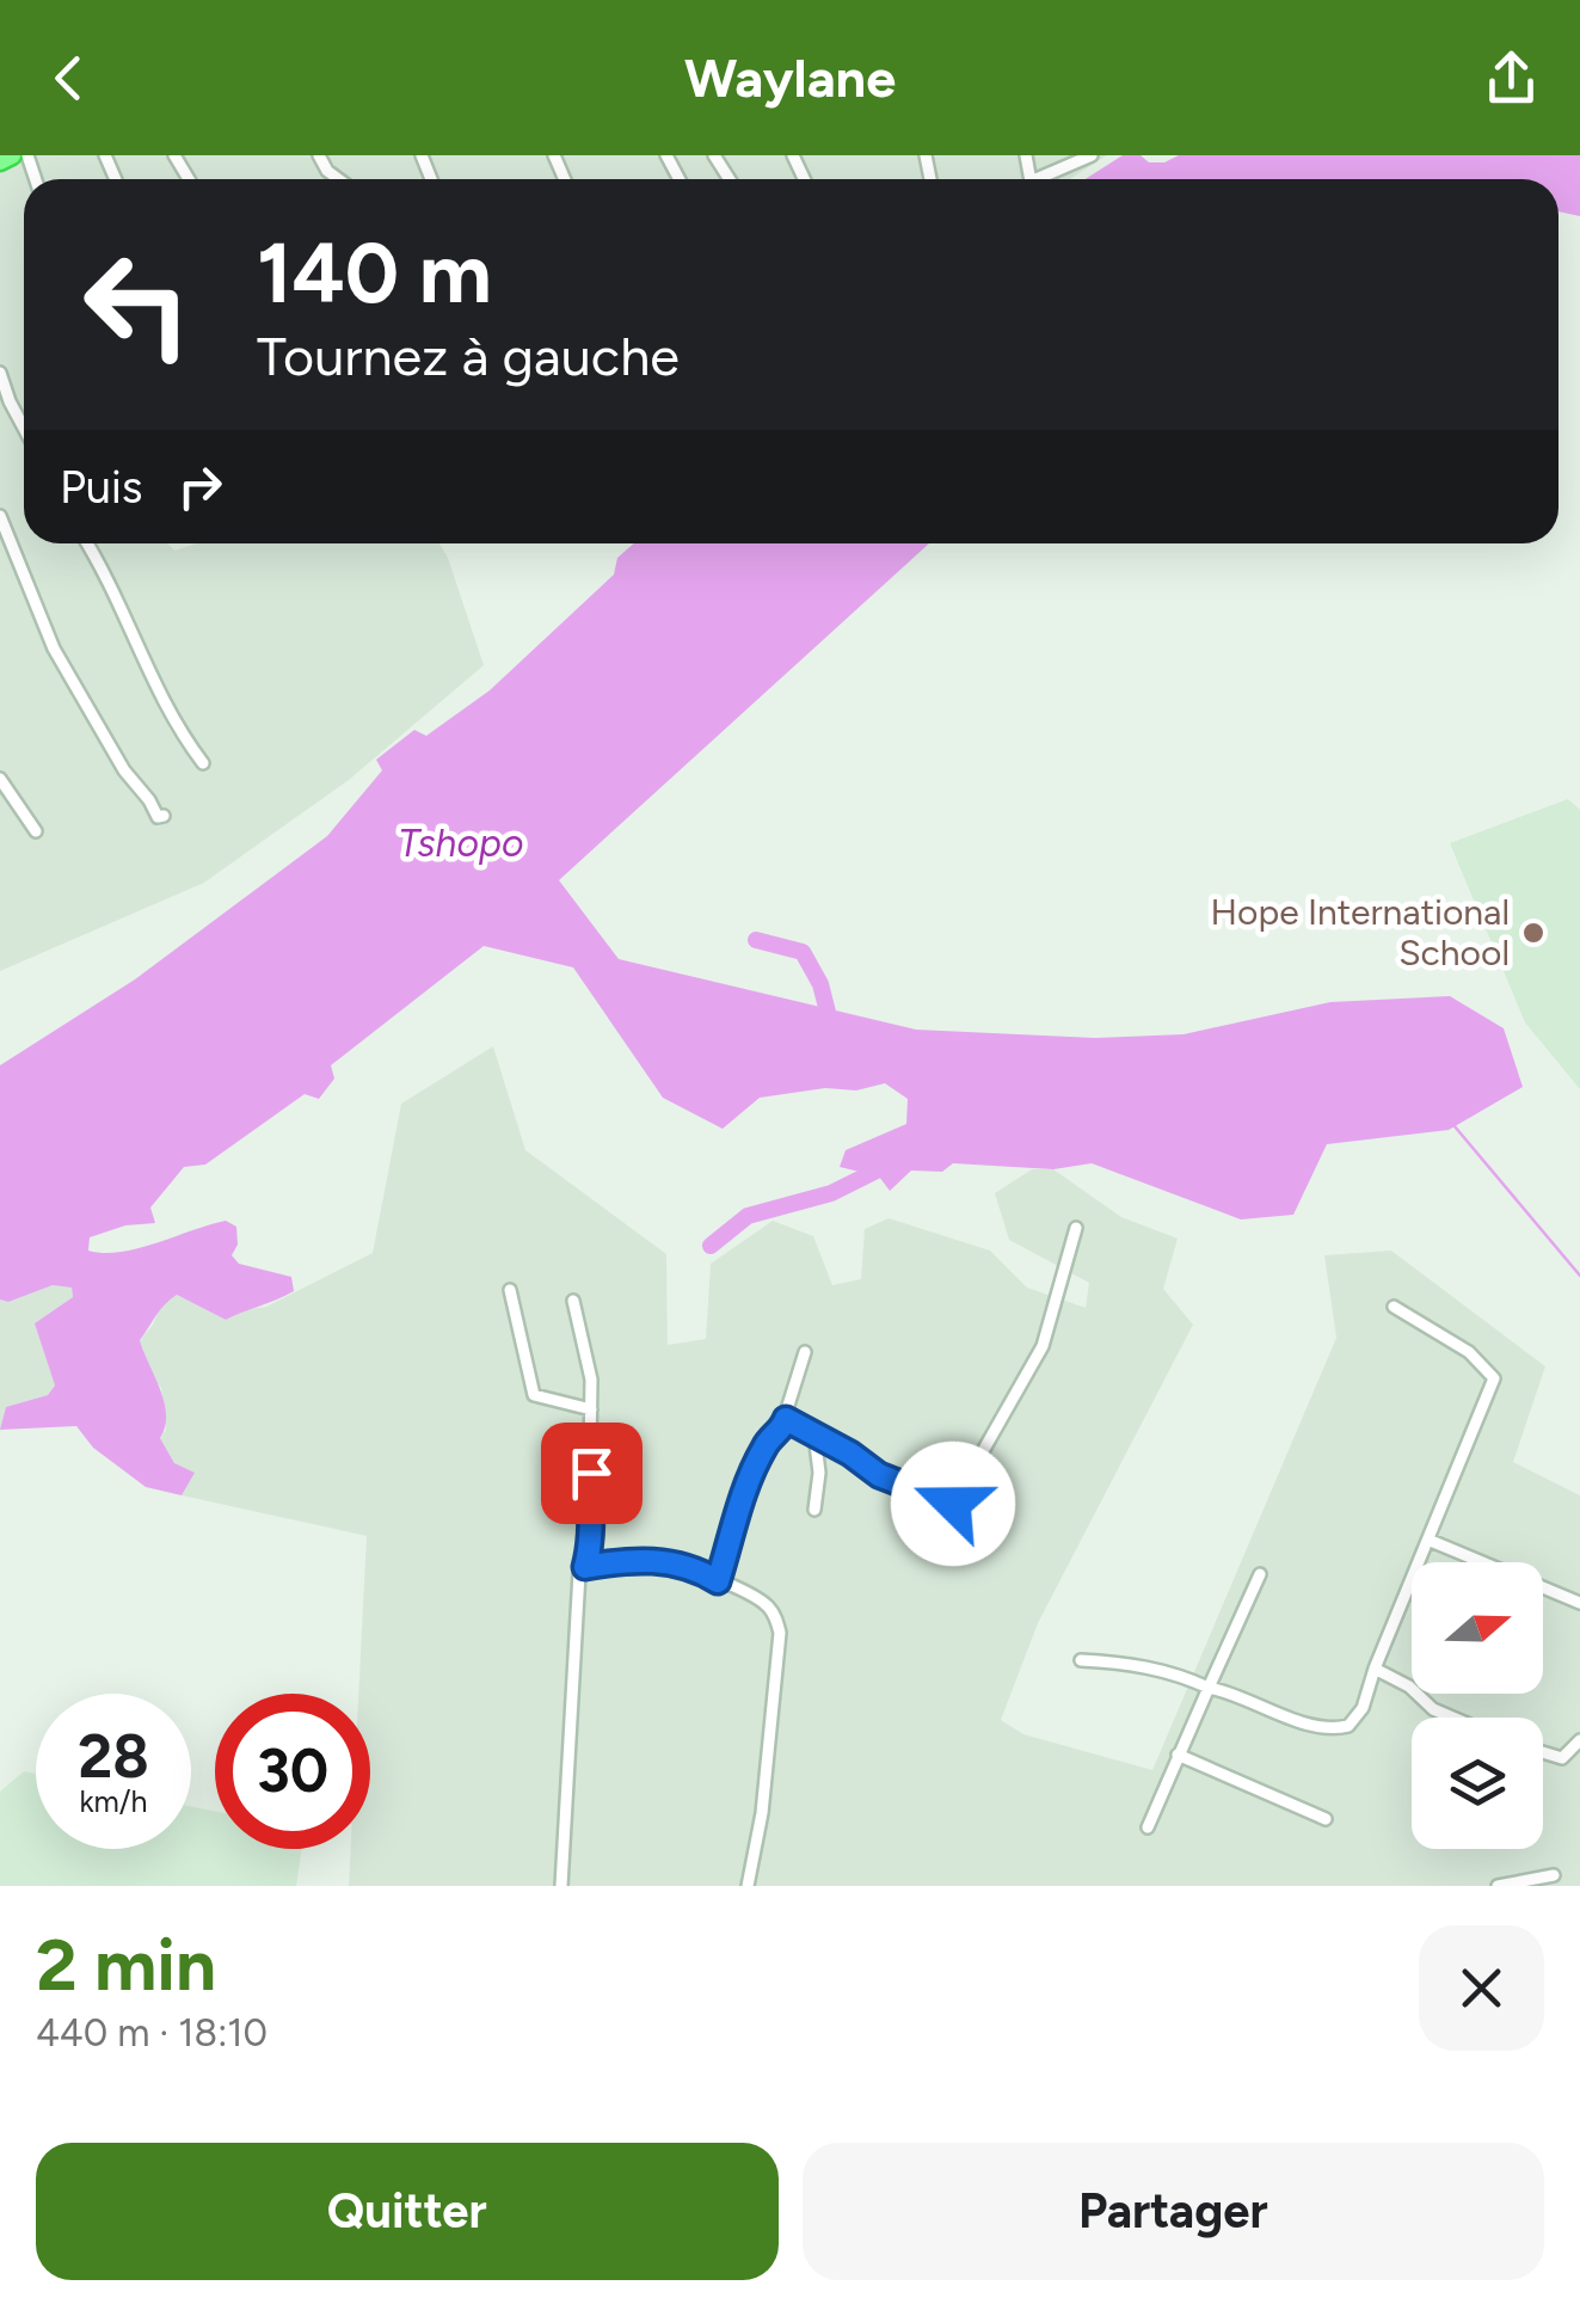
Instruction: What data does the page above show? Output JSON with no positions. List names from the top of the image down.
{
  "water": ["Tshopo"],
  "places": ["Hope International School"],
  "north": "right",
  "page": {
    "header": "Waylane",
    "turn": ["140 m", "Tournez à gauche"],
    "then": "Puis",
    "speed": "28 km/h",
    "limit": "30",
    "heading": ["2 min", "440 m · 18:10"],
    "buttons": ["Quitter", "Partager"]
  }
}
